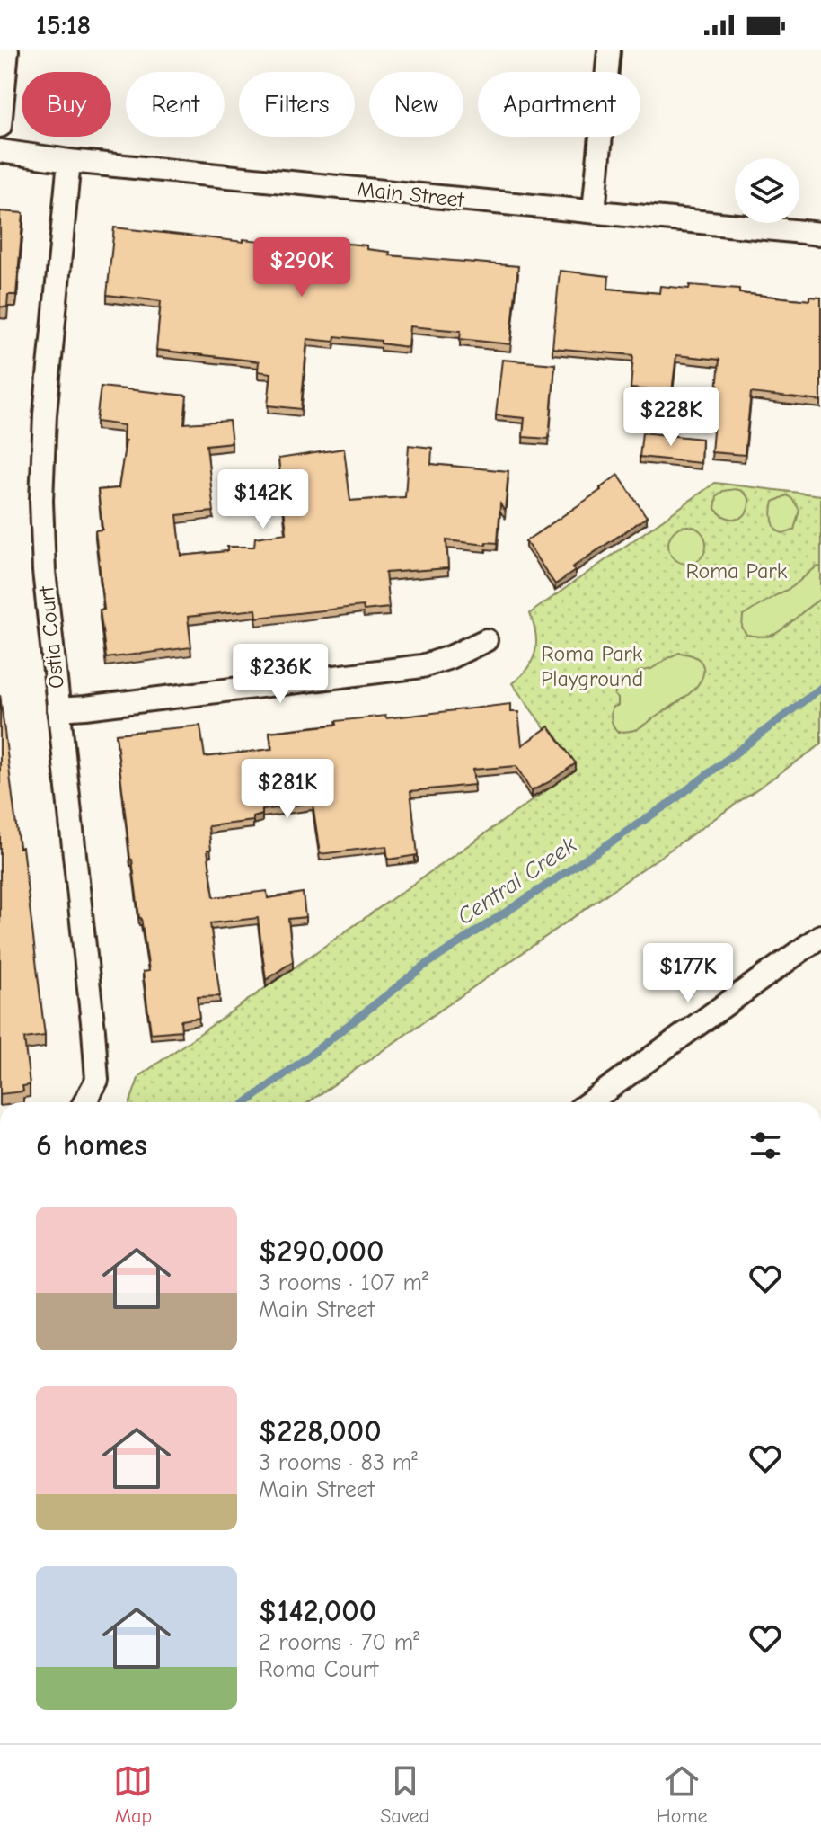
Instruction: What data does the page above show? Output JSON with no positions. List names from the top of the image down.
{
  "streets": {
    "street": ["Main Street", "Ostia Court"]
  },
  "crossings": [
    ["Main Street", "Ostia Court"]
  ],
  "water": ["Central Creek"],
  "parks": ["Roma Park", "Roma Park Playground"],
  "page": {
    "status": "15:18",
    "chip": [
      "Buy",
      "Rent",
      "Filters",
      "New",
      "Apartment"
    ],
    "price": [
      "$290K",
      "$228K",
      "$142K",
      "$236K",
      "$281K",
      "$177K"
    ],
    "heading": "6 homes",
    "list": [
      {
        "name": "$290,000",
        "note": "3 rooms · 107 m² · Main Street"
      },
      {
        "name": "$228,000",
        "note": "3 rooms · 83 m² · Main Street"
      },
      {
        "name": "$142,000",
        "note": "2 rooms · 70 m² · Roma Court"
      }
    ],
    "tabs": ["Map", "Saved", "Home"]
  }
}
